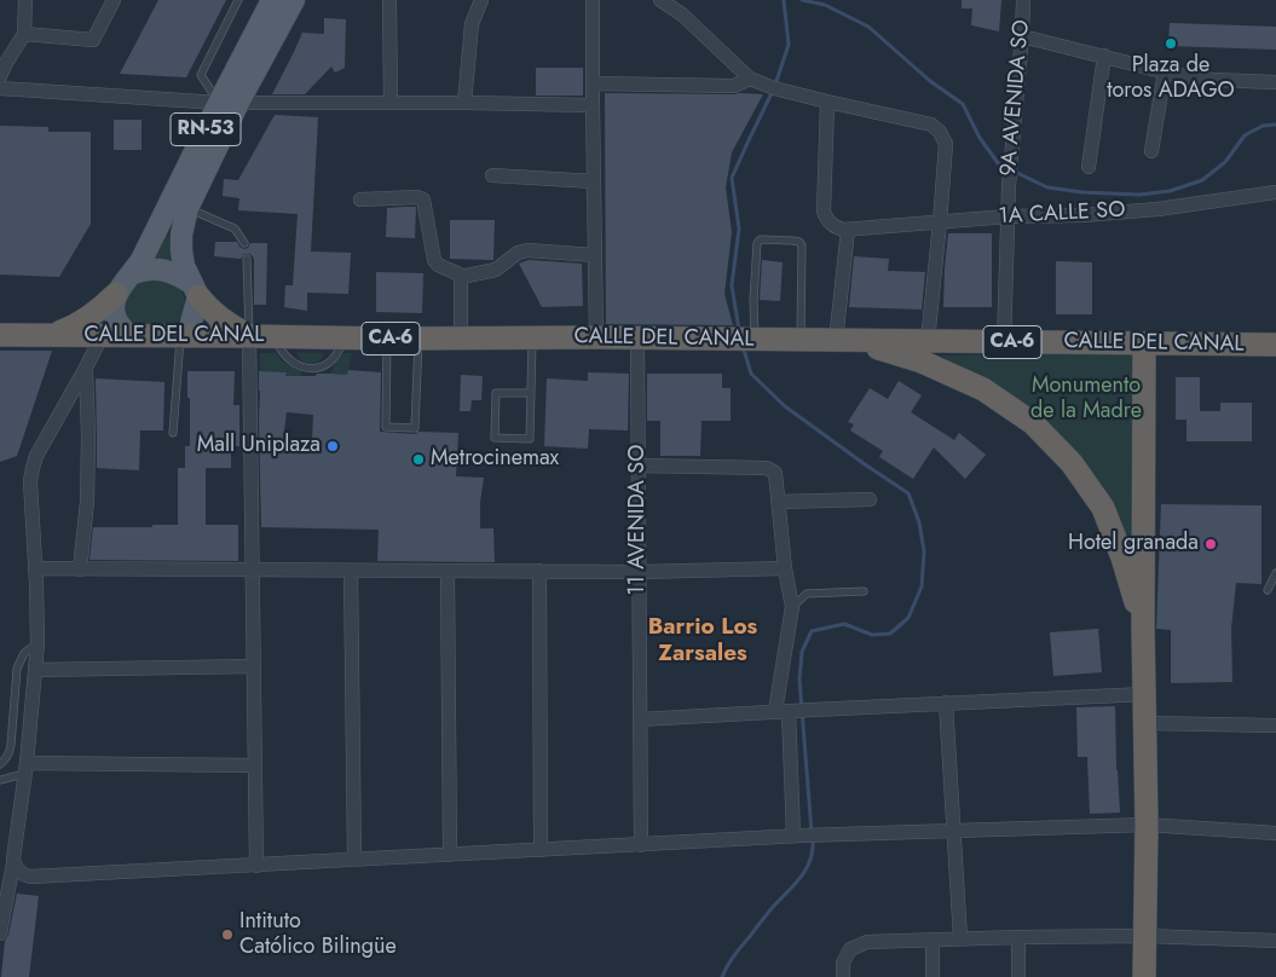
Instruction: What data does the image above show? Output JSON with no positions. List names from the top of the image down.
{
  "streets": {
    "highway": ["CALLE DEL CANAL", "CA-6"],
    "main road": ["RN-53"],
    "street": ["9A AVENIDA SO", "1A CALLE SO", "11 AVENIDA SO"]
  },
  "crossings": [
    ["9A AVENIDA SO", "1A CALLE SO"],
    ["9A AVENIDA SO", "CALLE DEL CANAL"],
    ["RN-53", "CALLE DEL CANAL"],
    ["CALLE DEL CANAL", "CA-6"],
    ["CALLE DEL CANAL", "11 AVENIDA SO"]
  ],
  "districts": ["Barrio Los Zarsales"],
  "parks": ["Monumento de la Madre"],
  "places": [
    "Plaza de toros ADAGO",
    "Mall Uniplaza",
    "Metrocinemax",
    "Hotel granada",
    "Intituto Católico Bilingüe"
  ]
}
